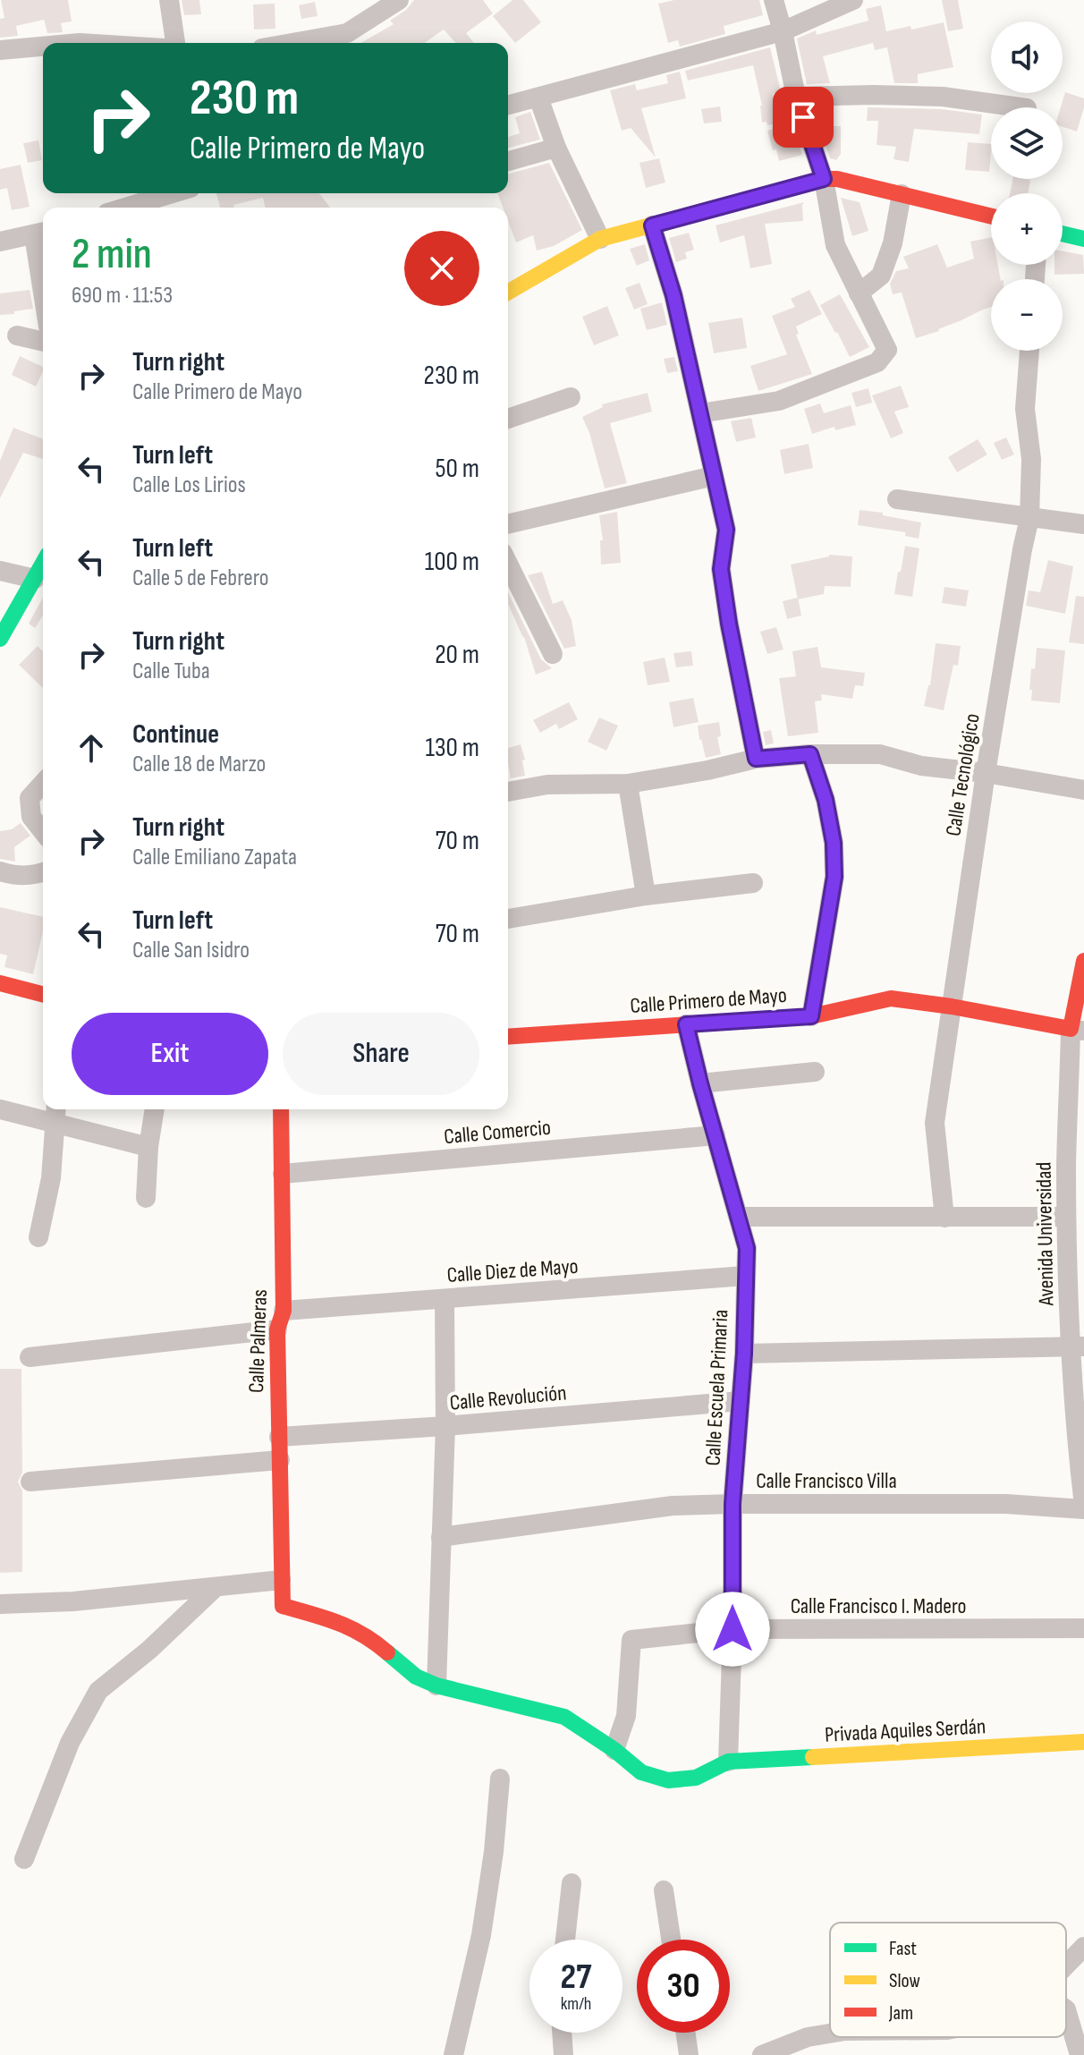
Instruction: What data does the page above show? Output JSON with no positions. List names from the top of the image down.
{
  "streets": {
    "street": [
      "Calle Tecnológico",
      "Calle Primero de Mayo",
      "Calle Comercio",
      "Avenida Universidad",
      "Calle Diez de Mayo",
      "Calle Palmeras",
      "Calle Escuela Primaria",
      "Calle Revolución",
      "Calle Francisco Villa",
      "Calle Francisco I. Madero",
      "Privada Aquiles Serdán"
    ]
  },
  "crossings": [
    ["Calle Tecnológico", "Calle Primero de Mayo"],
    ["Calle Primero de Mayo", "Avenida Universidad"],
    ["Calle Primero de Mayo", "Calle Escuela Primaria"],
    ["Calle Comercio", "Calle Palmeras"],
    ["Calle Comercio", "Calle Escuela Primaria"],
    ["Avenida Universidad", "Calle Francisco Villa"],
    ["Calle Diez de Mayo", "Calle Palmeras"],
    ["Calle Diez de Mayo", "Calle Escuela Primaria"],
    ["Calle Palmeras", "Calle Revolución"],
    ["Calle Escuela Primaria", "Calle Revolución"],
    ["Calle Escuela Primaria", "Calle Francisco Villa"],
    ["Calle Escuela Primaria", "Calle Francisco I. Madero"],
    ["Calle Escuela Primaria", "Privada Aquiles Serdán"]
  ],
  "legend": ["Fast", "Slow", "Jam"],
  "page": {
    "map_buttons": ["+", "−"],
    "turn": ["230 m", "Calle Primero de Mayo"],
    "heading": ["2 min", "690 m · 11:53"],
    "list": [
      {
        "name": "Turn right",
        "note": "Calle Primero de Mayo",
        "value": "230 m"
      },
      {
        "name": "Turn left",
        "note": "Calle Los Lirios",
        "value": "50 m"
      },
      {
        "name": "Turn left",
        "note": "Calle 5 de Febrero",
        "value": "100 m"
      },
      {
        "name": "Turn right",
        "note": "Calle Tuba",
        "value": "20 m"
      },
      {
        "name": "Continue",
        "note": "Calle 18 de Marzo",
        "value": "130 m"
      },
      {
        "name": "Turn right",
        "note": "Calle Emiliano Zapata",
        "value": "70 m"
      },
      {
        "name": "Turn left",
        "note": "Calle San Isidro",
        "value": "70 m"
      }
    ],
    "buttons": ["Exit", "Share"],
    "speed": "27 km/h",
    "limit": "30"
  }
}
